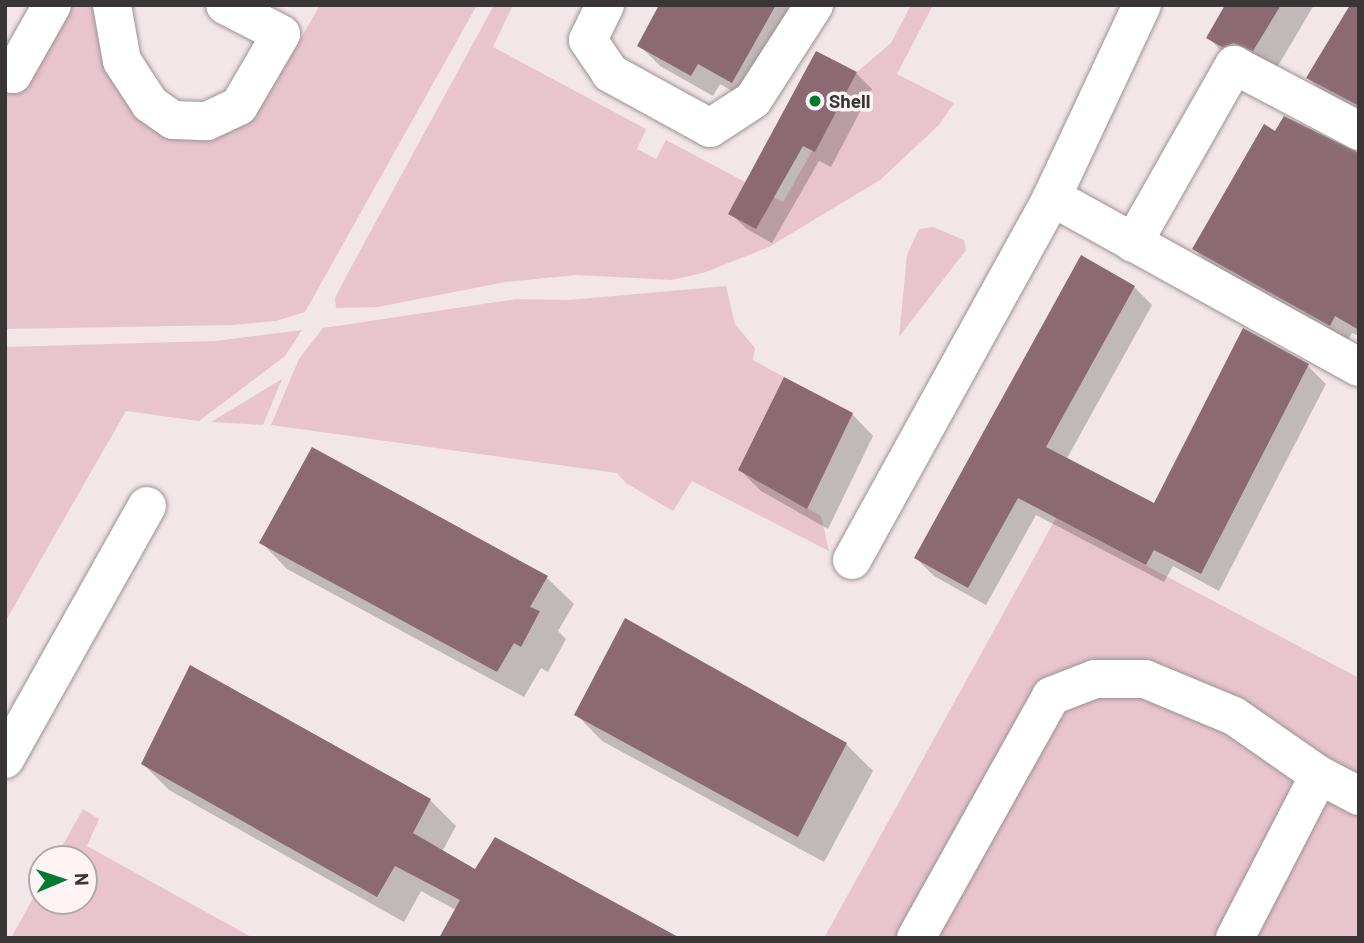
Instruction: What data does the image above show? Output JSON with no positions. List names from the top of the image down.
{
  "places": ["Shell"],
  "north": "right"
}
